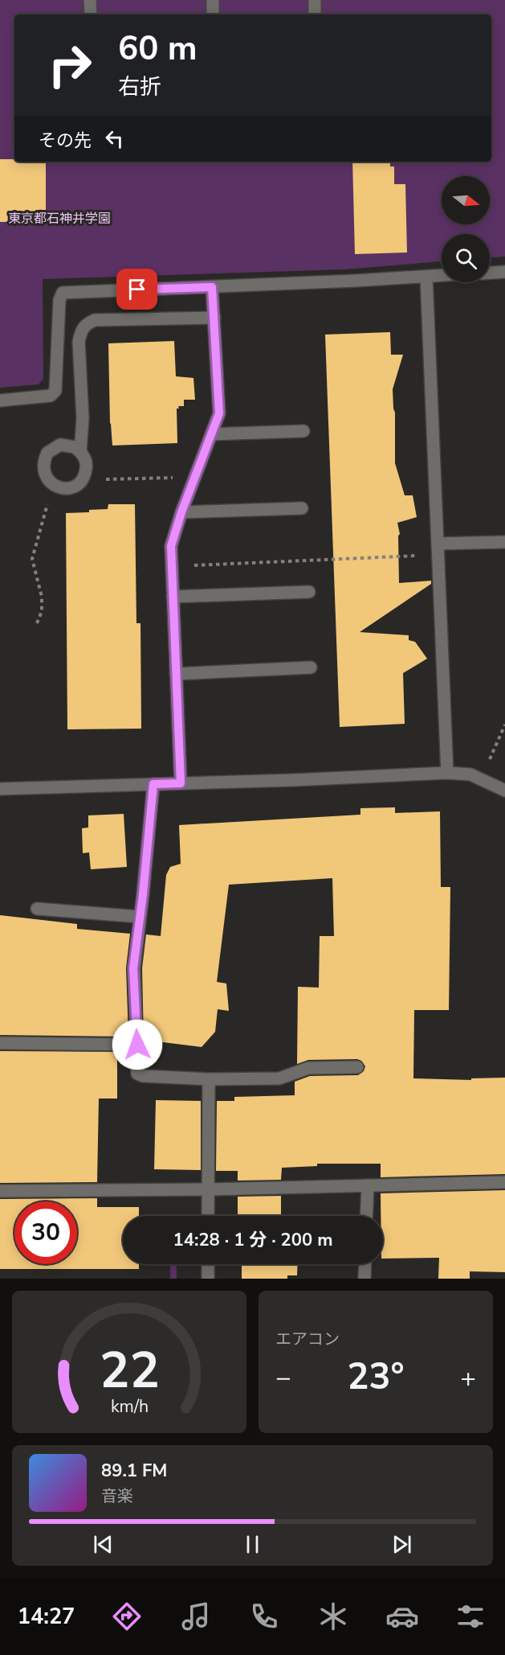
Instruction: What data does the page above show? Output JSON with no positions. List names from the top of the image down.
{
  "parks": ["東京都石神井学園"],
  "north": "right",
  "page": {
    "turn": ["60 m", "右折"],
    "then": "その先",
    "limit": "30",
    "trip": "14:28 · 1 分 · 200 m",
    "tile": "エアコン",
    "heat": ["−", "23°", "+"],
    "song": ["89.1 FM", "音楽"],
    "tabs": "14:27",
    "gauge": ["22", "km/h"]
  }
}
